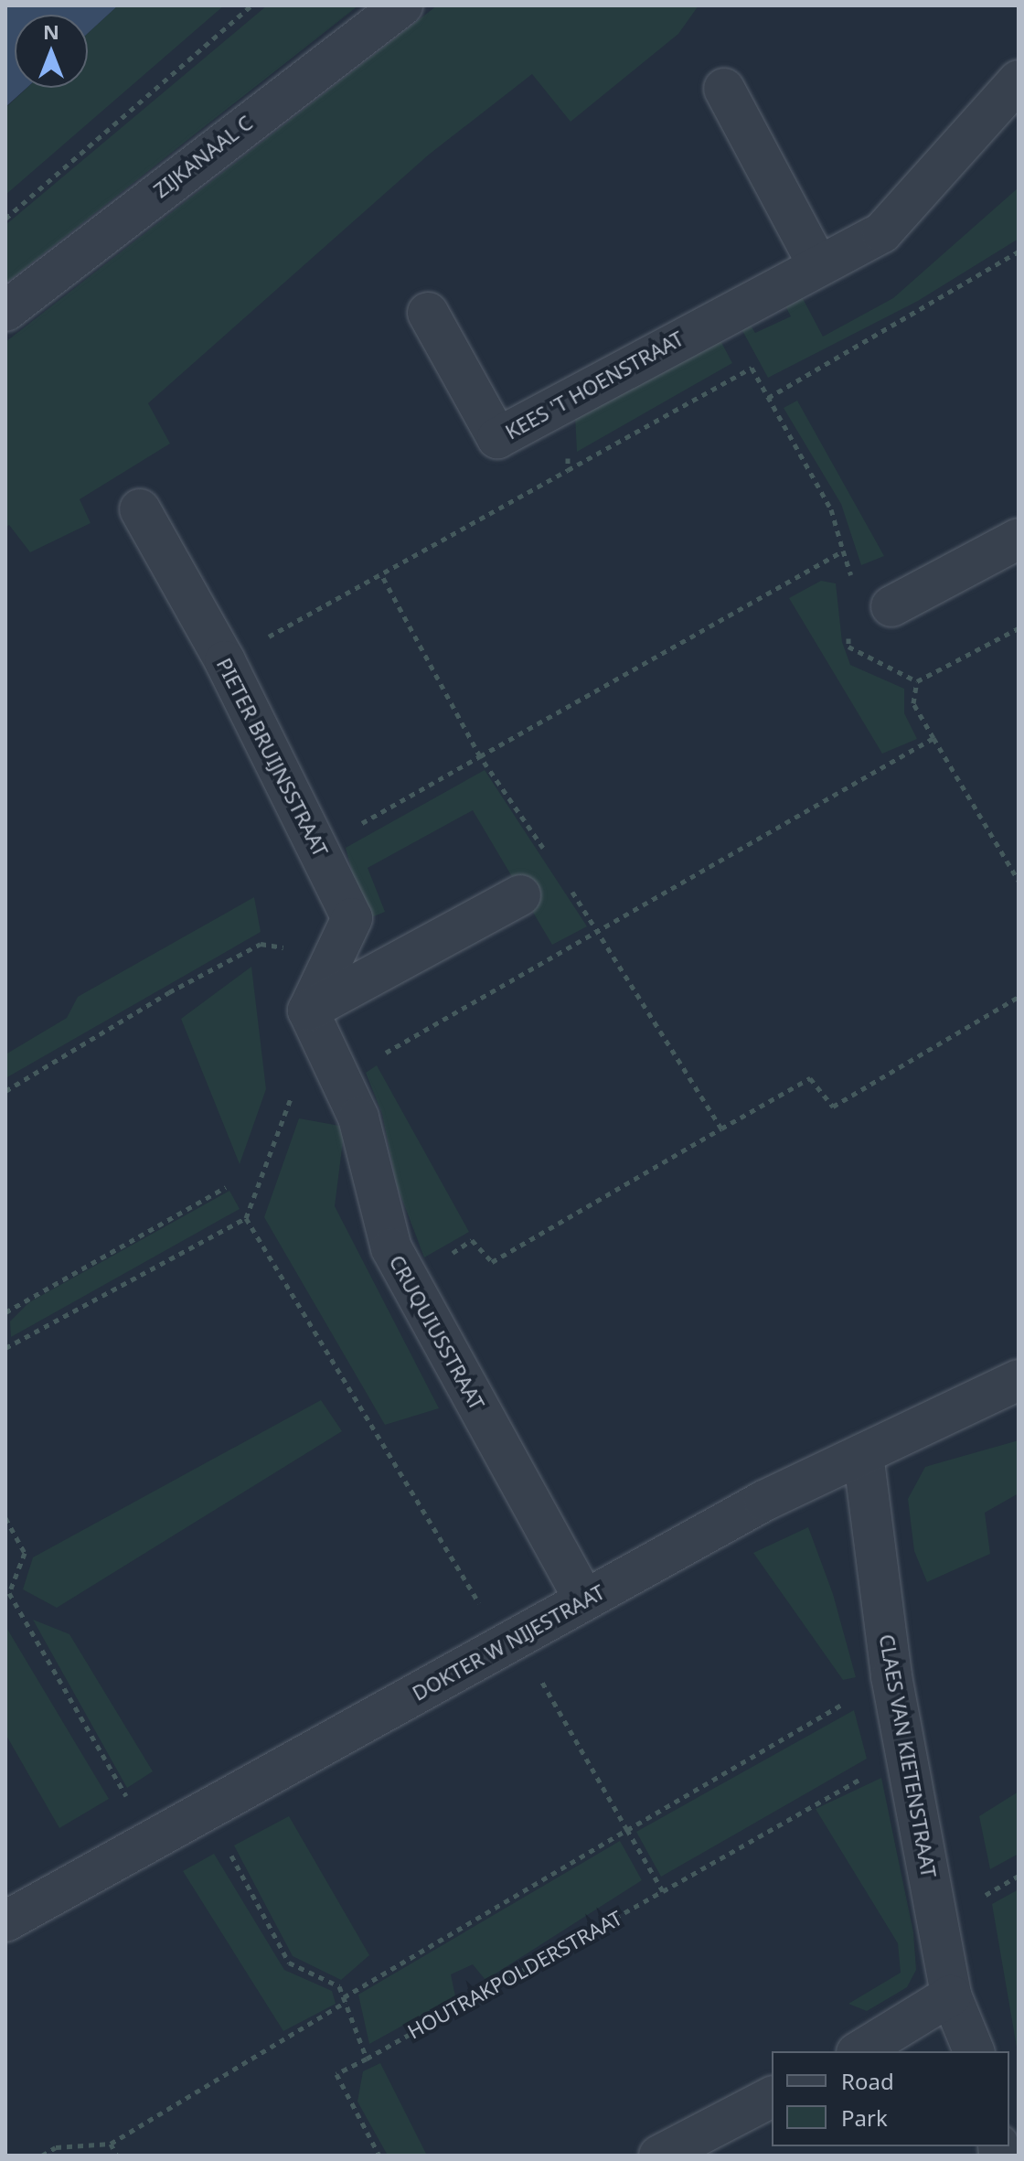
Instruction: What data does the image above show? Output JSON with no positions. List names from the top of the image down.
{
  "streets": {
    "street": [
      "ZIJKANAAL C",
      "KEES 'T HOENSTRAAT",
      "PIETER BRUIJNSSTRAAT",
      "CRUQUIUSSTRAAT",
      "DOKTER W NIJESTRAAT",
      "CLAES VAN KIETENSTRAAT"
    ],
    "path": ["HOUTRAKPOLDERSTRAAT"]
  },
  "crossings": [
    ["PIETER BRUIJNSSTRAAT", "CRUQUIUSSTRAAT"],
    ["CRUQUIUSSTRAAT", "DOKTER W NIJESTRAAT"],
    ["DOKTER W NIJESTRAAT", "CLAES VAN KIETENSTRAAT"],
    ["CLAES VAN KIETENSTRAAT", "HOUTRAKPOLDERSTRAAT"]
  ],
  "legend": ["Road", "Park"],
  "north": "top"
}
